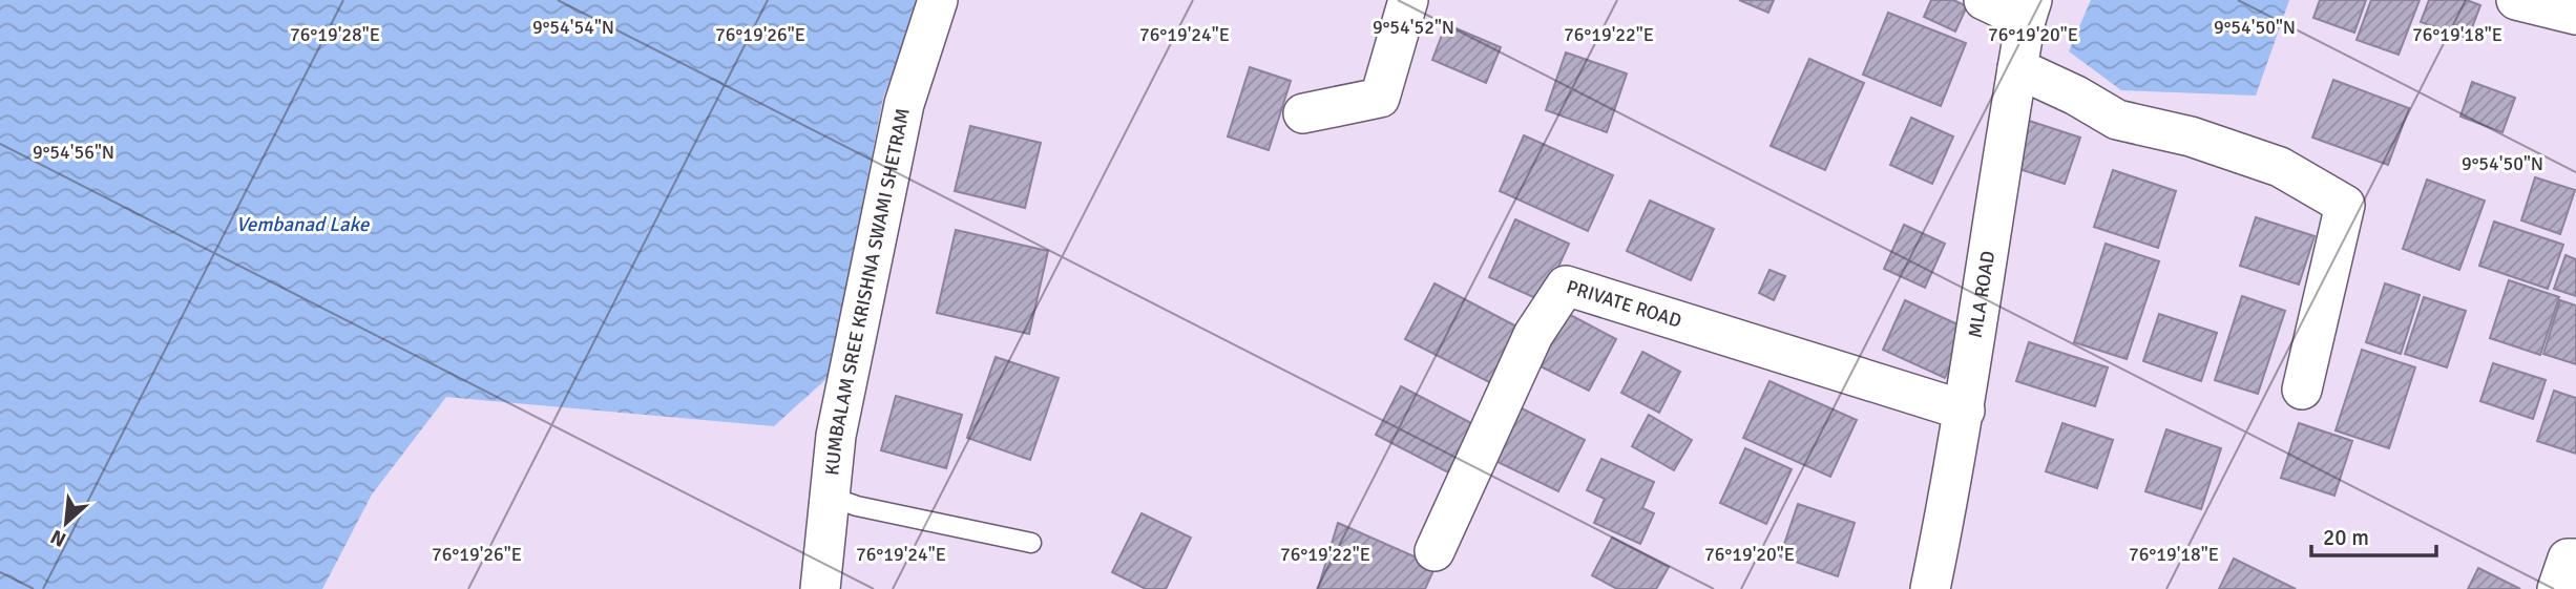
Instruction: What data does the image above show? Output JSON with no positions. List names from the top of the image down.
{
  "streets": {
    "street": ["KUMBALAM SREE KRISHNA SWAMI SHETRAM", "MLA ROAD", "PRIVATE ROAD"]
  },
  "crossings": [
    ["MLA ROAD", "PRIVATE ROAD"]
  ],
  "water": ["Vembanad Lake"],
  "scale_bar": "20 m",
  "north": "bottom left",
  "coordinates": [
    "9°54'54\"N",
    "9°54'52\"N",
    "9°54'50\"N",
    "76°19'28\"E",
    "76°19'26\"E",
    "76°19'24\"E",
    "76°19'22\"E",
    "76°19'20\"E",
    "76°19'18\"E",
    "9°54'56\"N"
  ]
}
